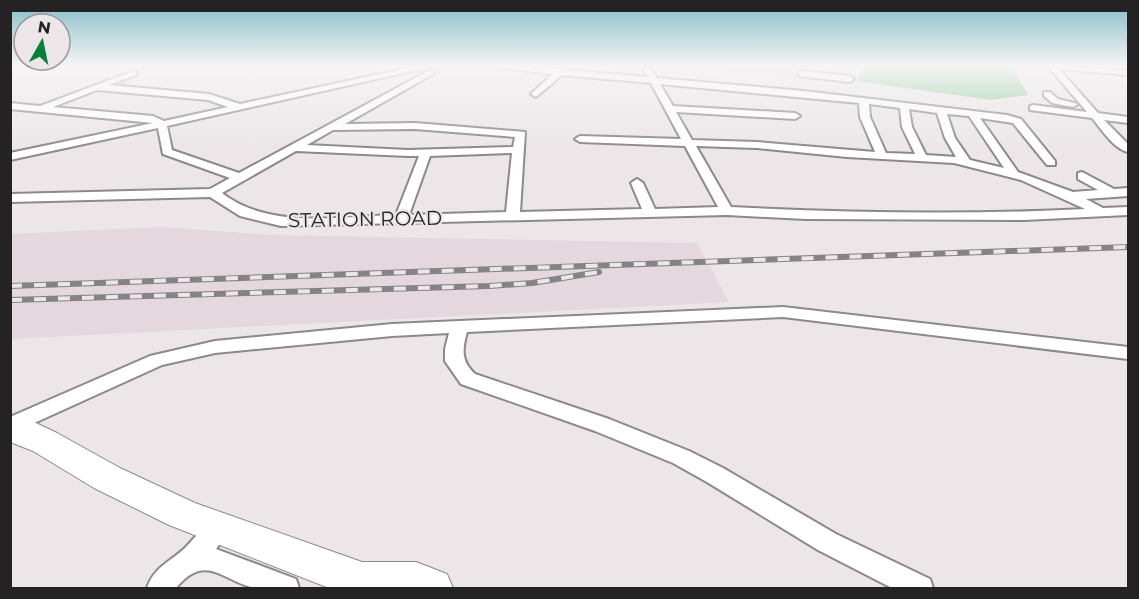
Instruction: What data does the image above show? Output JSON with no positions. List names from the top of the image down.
{
  "streets": {
    "street": ["STATION ROAD"]
  },
  "north": "top"
}
